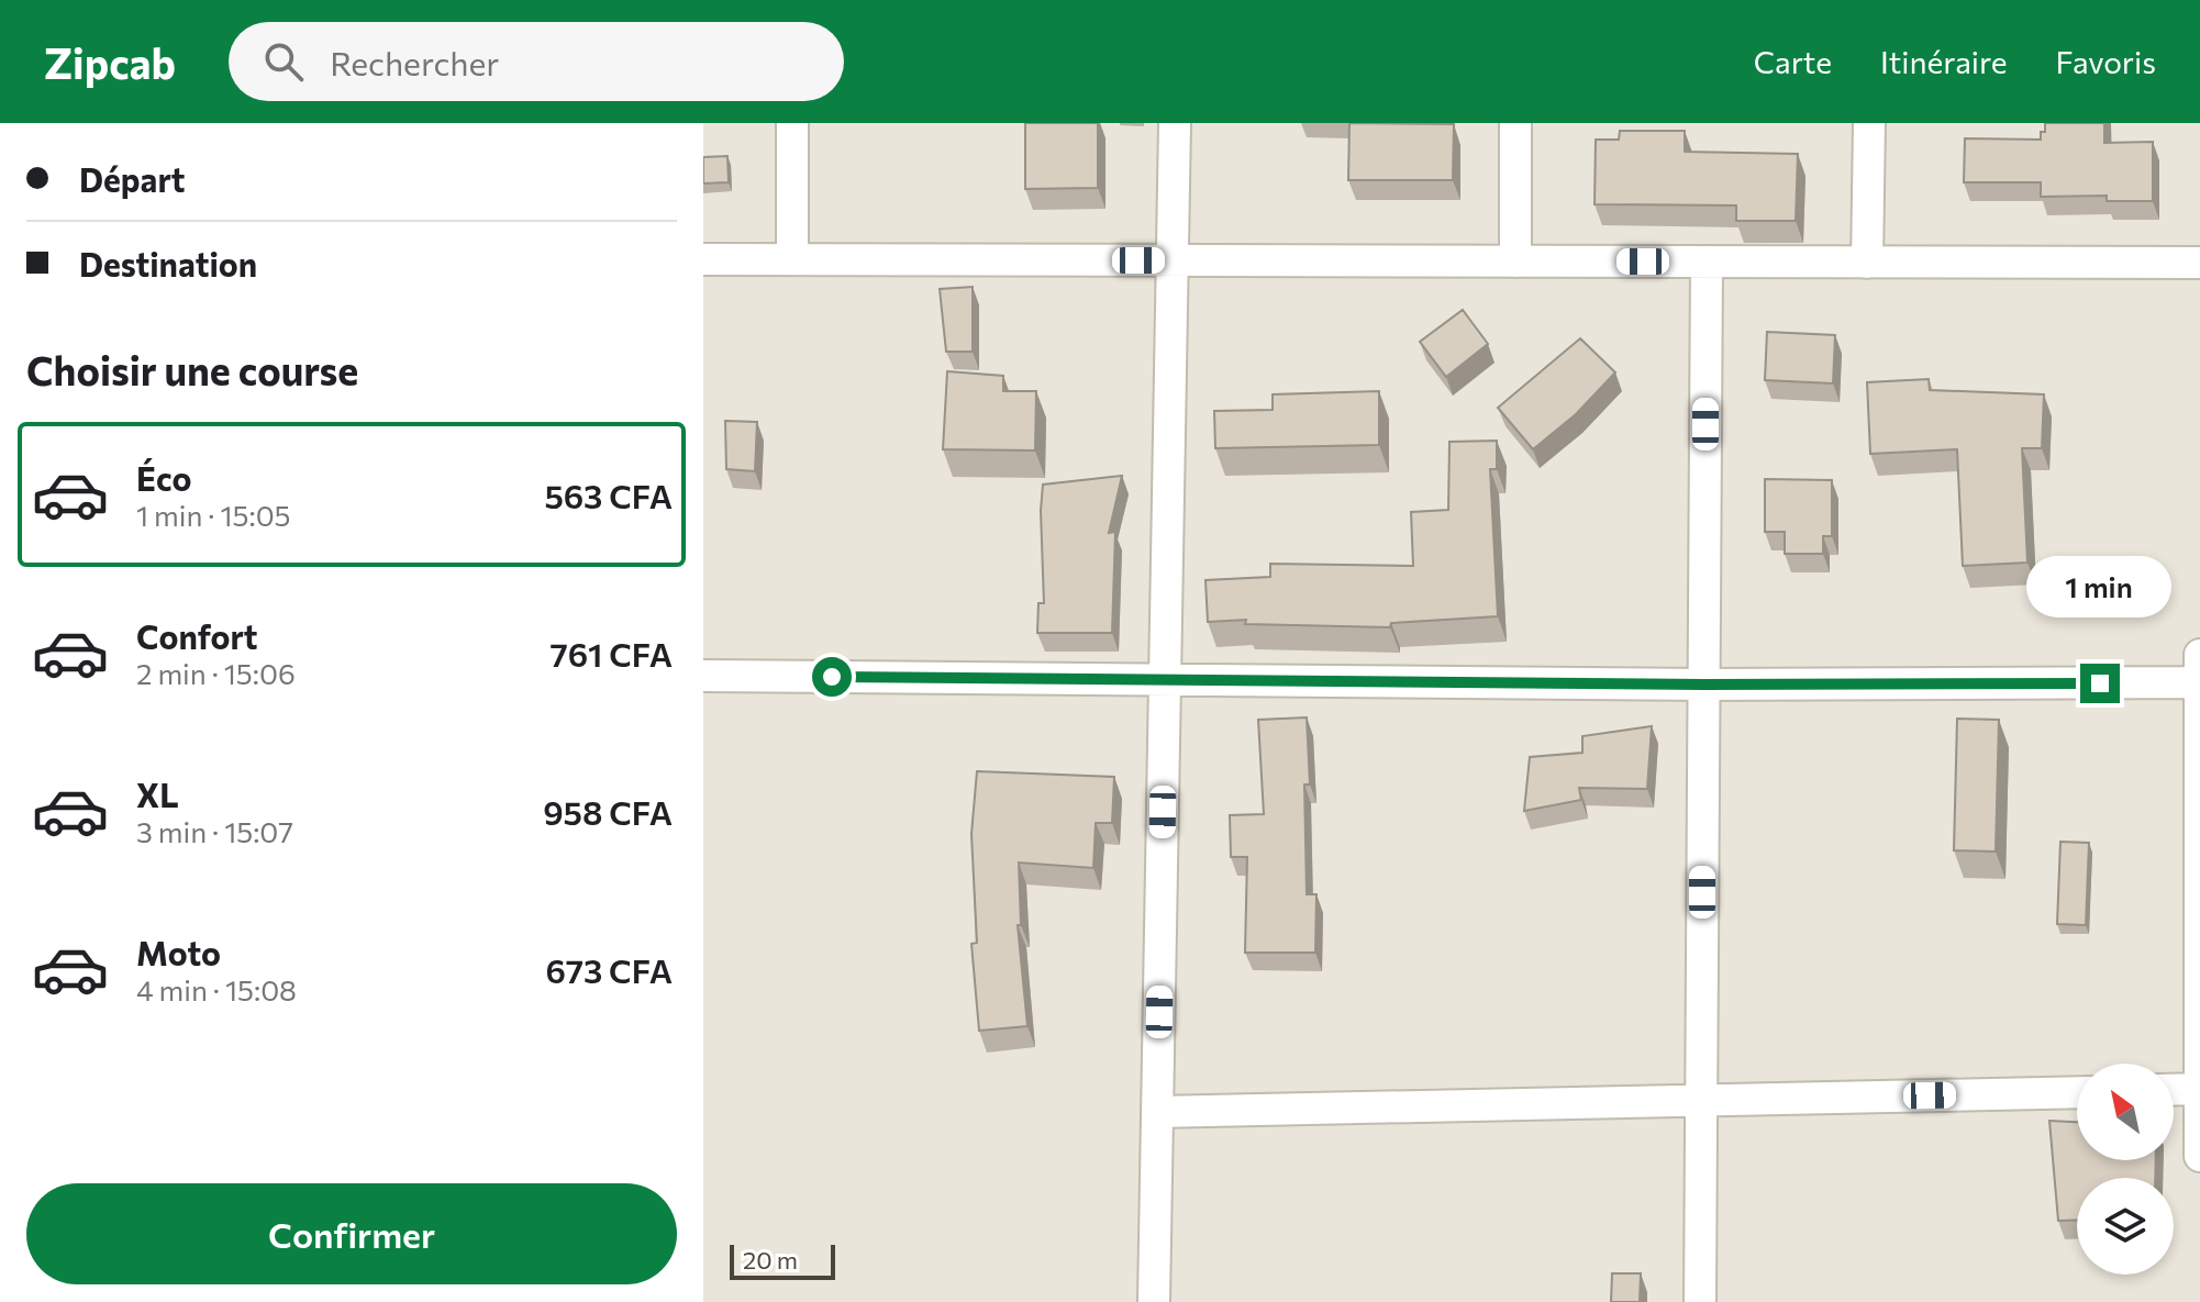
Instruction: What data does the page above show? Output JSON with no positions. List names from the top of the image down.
{
  "scale_bar": "20 m",
  "north": "top left",
  "page": {
    "header": "Zipcab",
    "search": "Rechercher",
    "nav": ["Carte", "Itinéraire", "Favoris"],
    "banner": ["Départ", "Destination"],
    "heading": "Choisir une course",
    "list": [
      {
        "name": "Éco",
        "note": "1 min · 15:05",
        "value": "563 CFA"
      },
      {
        "name": "Confort",
        "note": "2 min · 15:06",
        "value": "761 CFA"
      },
      {
        "name": "XL",
        "note": "3 min · 15:07",
        "value": "958 CFA"
      },
      {
        "name": "Moto",
        "note": "4 min · 15:08",
        "value": "673 CFA"
      }
    ],
    "bubble": "1 min",
    "buttons": "Confirmer",
    "scale": "20 m"
  }
}
